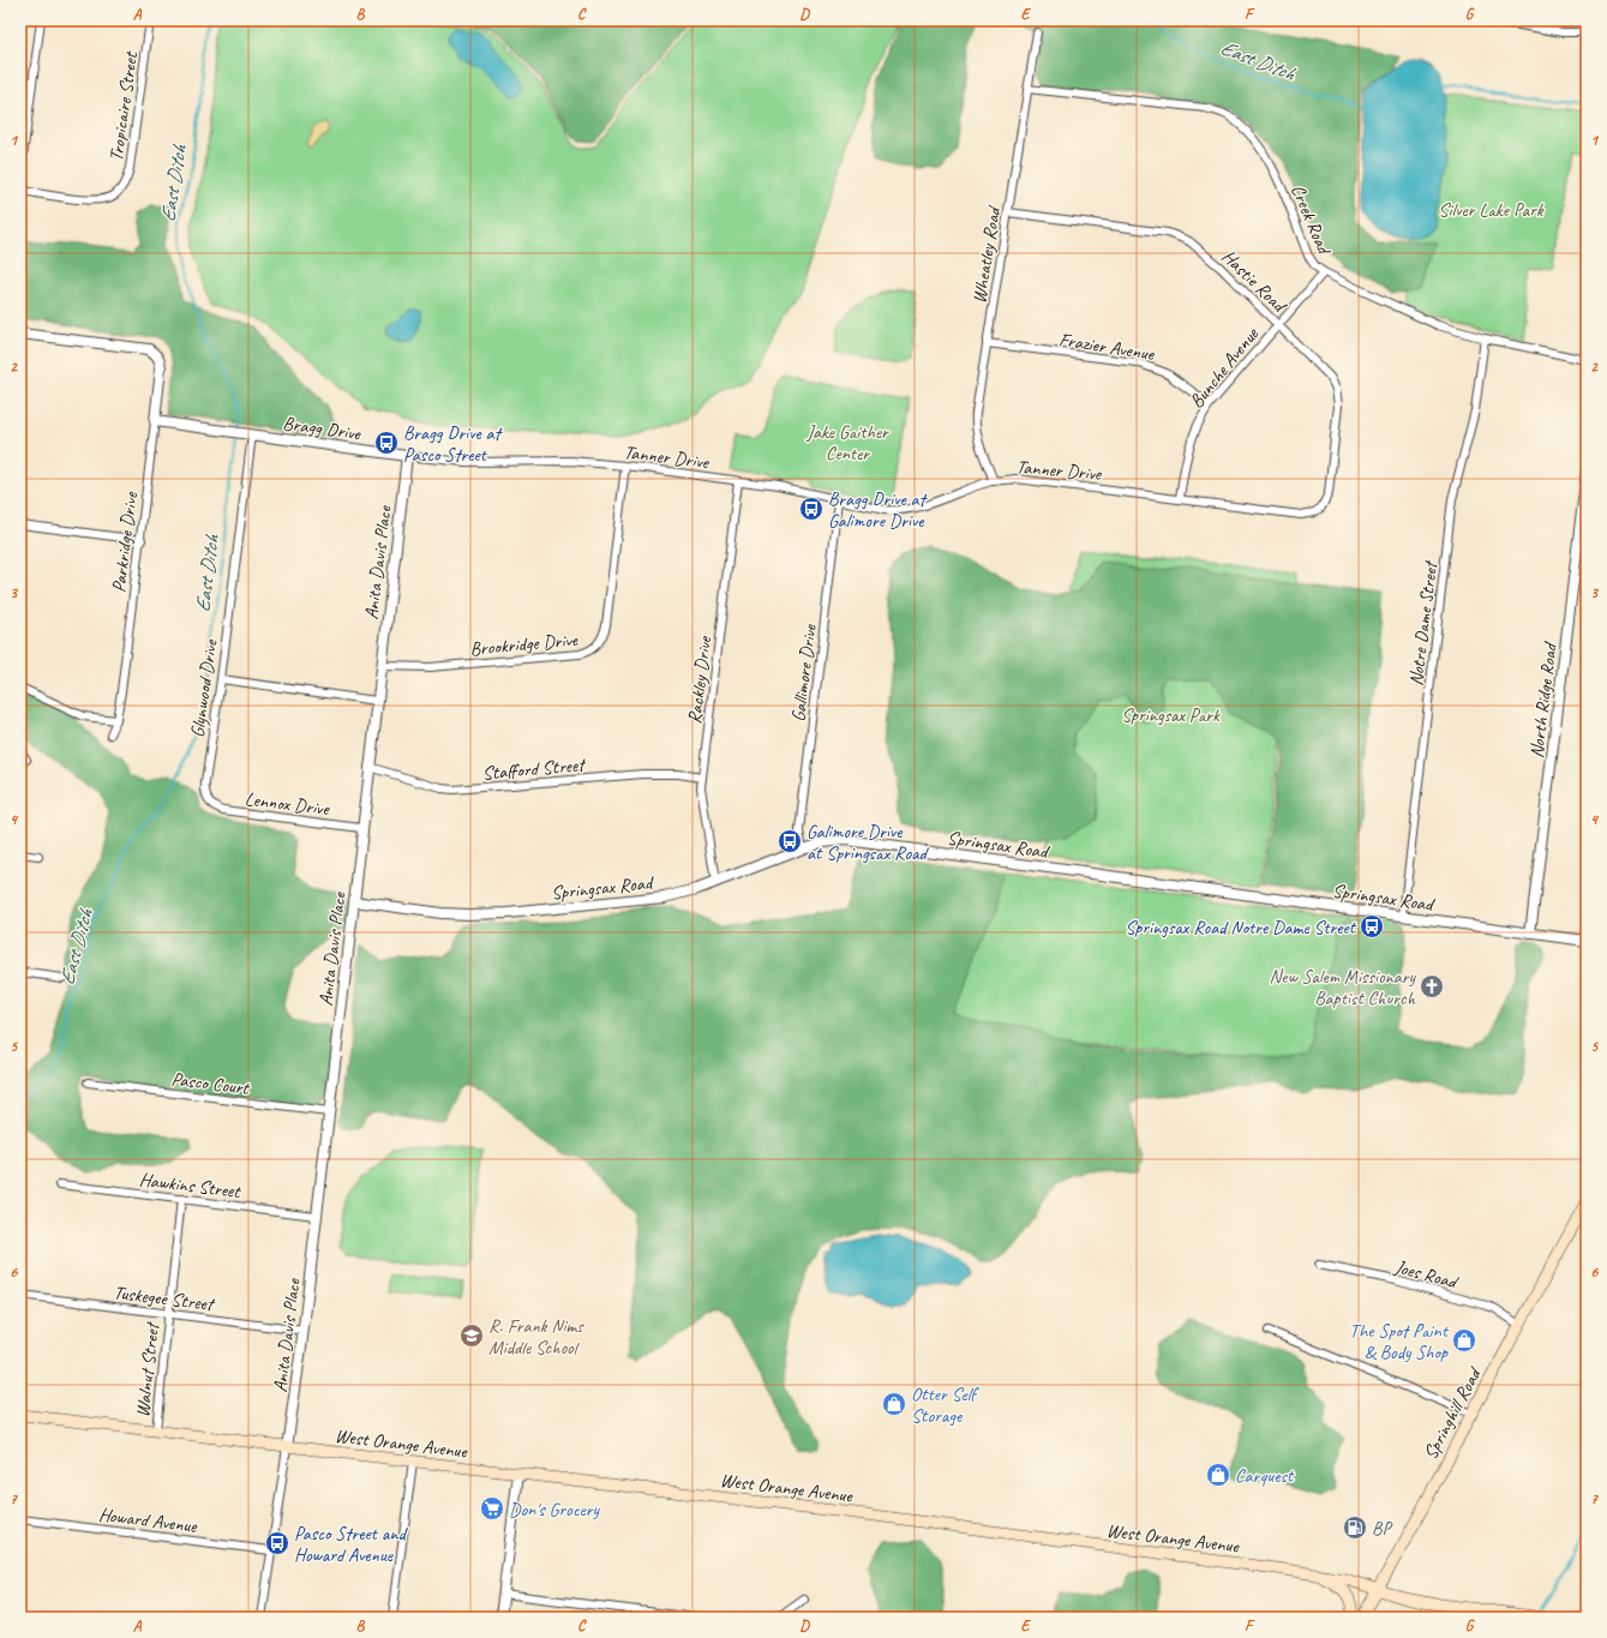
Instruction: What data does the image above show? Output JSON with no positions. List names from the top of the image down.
{
  "streets": {
    "main road": ["Springhill Road", "West Orange Avenue"],
    "street": [
      "Tropicaire Street",
      "Creek Road",
      "Wheatley Road",
      "Hastie Road",
      "Frazier Avenue",
      "Bunche Avenue",
      "Bragg Drive",
      "Tanner Drive",
      "Parkridge Drive",
      "Anita Davis Place",
      "Notre Dame Street",
      "Brookridge Drive",
      "Gallimore Drive",
      "Rackley Drive",
      "Glynwood Drive",
      "North Ridge Road",
      "Stafford Street",
      "Lennox Drive",
      "Springsax Road",
      "Pasco Court",
      "Hawkins Street",
      "Joes Road",
      "Tuskegee Street",
      "Walnut Street",
      "Howard Avenue"
    ]
  },
  "crossings": [
    ["Creek Road", "Wheatley Road"],
    ["Creek Road", "Bunche Avenue"],
    ["Creek Road", "Notre Dame Street"],
    ["Wheatley Road", "Hastie Road"],
    ["Wheatley Road", "Frazier Avenue"],
    ["Wheatley Road", "Tanner Drive"],
    ["Hastie Road", "Bunche Avenue"],
    ["Hastie Road", "Tanner Drive"],
    ["Frazier Avenue", "Bunche Avenue"],
    ["Bunche Avenue", "Tanner Drive"],
    ["Bragg Drive", "Tanner Drive"],
    ["Bragg Drive", "Parkridge Drive"],
    ["Bragg Drive", "Anita Davis Place"],
    ["Bragg Drive", "Glynwood Drive"],
    ["Tanner Drive", "Brookridge Drive"],
    ["Tanner Drive", "Gallimore Drive"],
    ["Tanner Drive", "Rackley Drive"],
    ["Anita Davis Place", "Brookridge Drive"],
    ["Anita Davis Place", "Stafford Street"],
    ["Anita Davis Place", "Lennox Drive"],
    ["Anita Davis Place", "Springsax Road"],
    ["Anita Davis Place", "Pasco Court"],
    ["Anita Davis Place", "Hawkins Street"],
    ["Anita Davis Place", "Tuskegee Street"],
    ["Anita Davis Place", "West Orange Avenue"],
    ["Notre Dame Street", "Springsax Road"],
    ["Gallimore Drive", "Springsax Road"],
    ["Rackley Drive", "Stafford Street"],
    ["Rackley Drive", "Springsax Road"],
    ["Glynwood Drive", "Lennox Drive"],
    ["North Ridge Road", "Springsax Road"],
    ["Hawkins Street", "Walnut Street"],
    ["Joes Road", "Springhill Road"],
    ["Tuskegee Street", "Walnut Street"],
    ["Walnut Street", "West Orange Avenue"],
    ["Springhill Road", "West Orange Avenue"]
  ],
  "water": ["East Ditch"],
  "parks": ["Silver Lake Park", "Jake Gaither Center", "Springsax Park"],
  "places": {
    "bus stop": [
      "Bragg Drive at Pasco Street",
      "Bragg Drive at Galimore Drive",
      "Galimore Drive at Springsax Road",
      "Springsax Road Notre Dame Street",
      "Pasco Street and Howard Avenue"
    ],
    "church": ["New Salem Missionary Baptist Church"],
    "school or university": ["R. Frank Nims Middle School"],
    "shop": ["The Spot Paint & Body Shop", "Otter Self Storage", "Carquest"],
    "supermarket": ["Don's Grocery"],
    "fuel station": ["BP"]
  },
  "grid": {
    "columns": [
      "A",
      "B",
      "C",
      "D",
      "E",
      "F",
      "G"
    ],
    "rows": [
      "1",
      "2",
      "3",
      "4",
      "5",
      "6",
      "7"
    ]
  }
}
